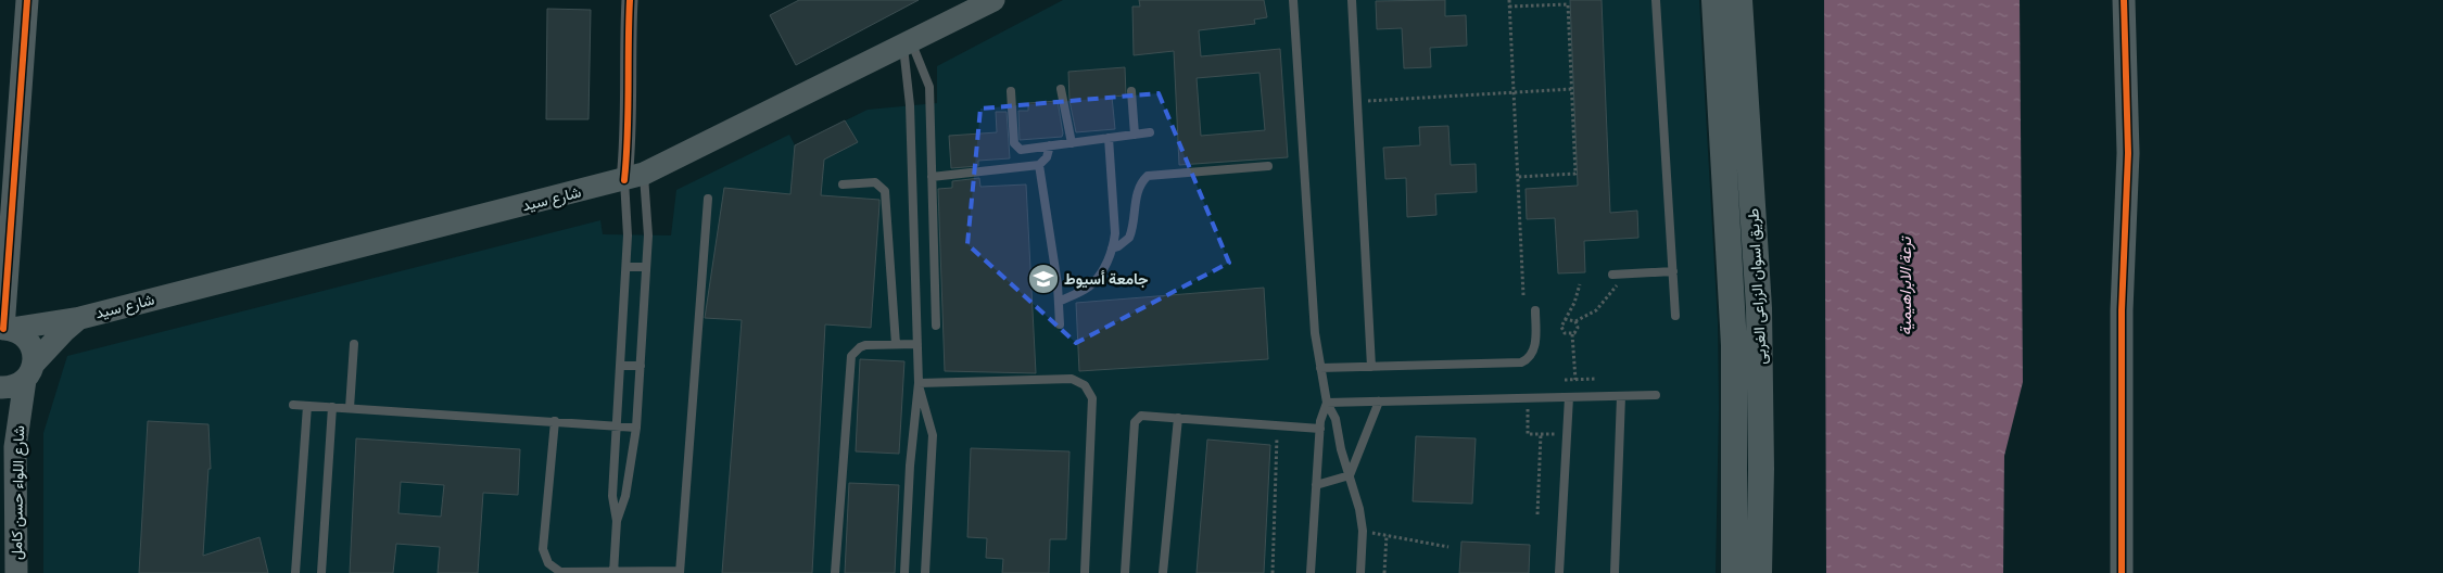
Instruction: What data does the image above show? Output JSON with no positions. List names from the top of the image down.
{
  "streets": {
    "main road": ["شارع سيد", "طريق اسوان الزراعى الغربى", "شارع اللواء حسن كامل"]
  },
  "crossings": [
    ["شارع سيد", "شارع اللواء حسن كامل"]
  ],
  "water": ["ترعة الابراهيمية"],
  "places": {
    "school or university": ["جامعة أسيوط"]
  }
}
